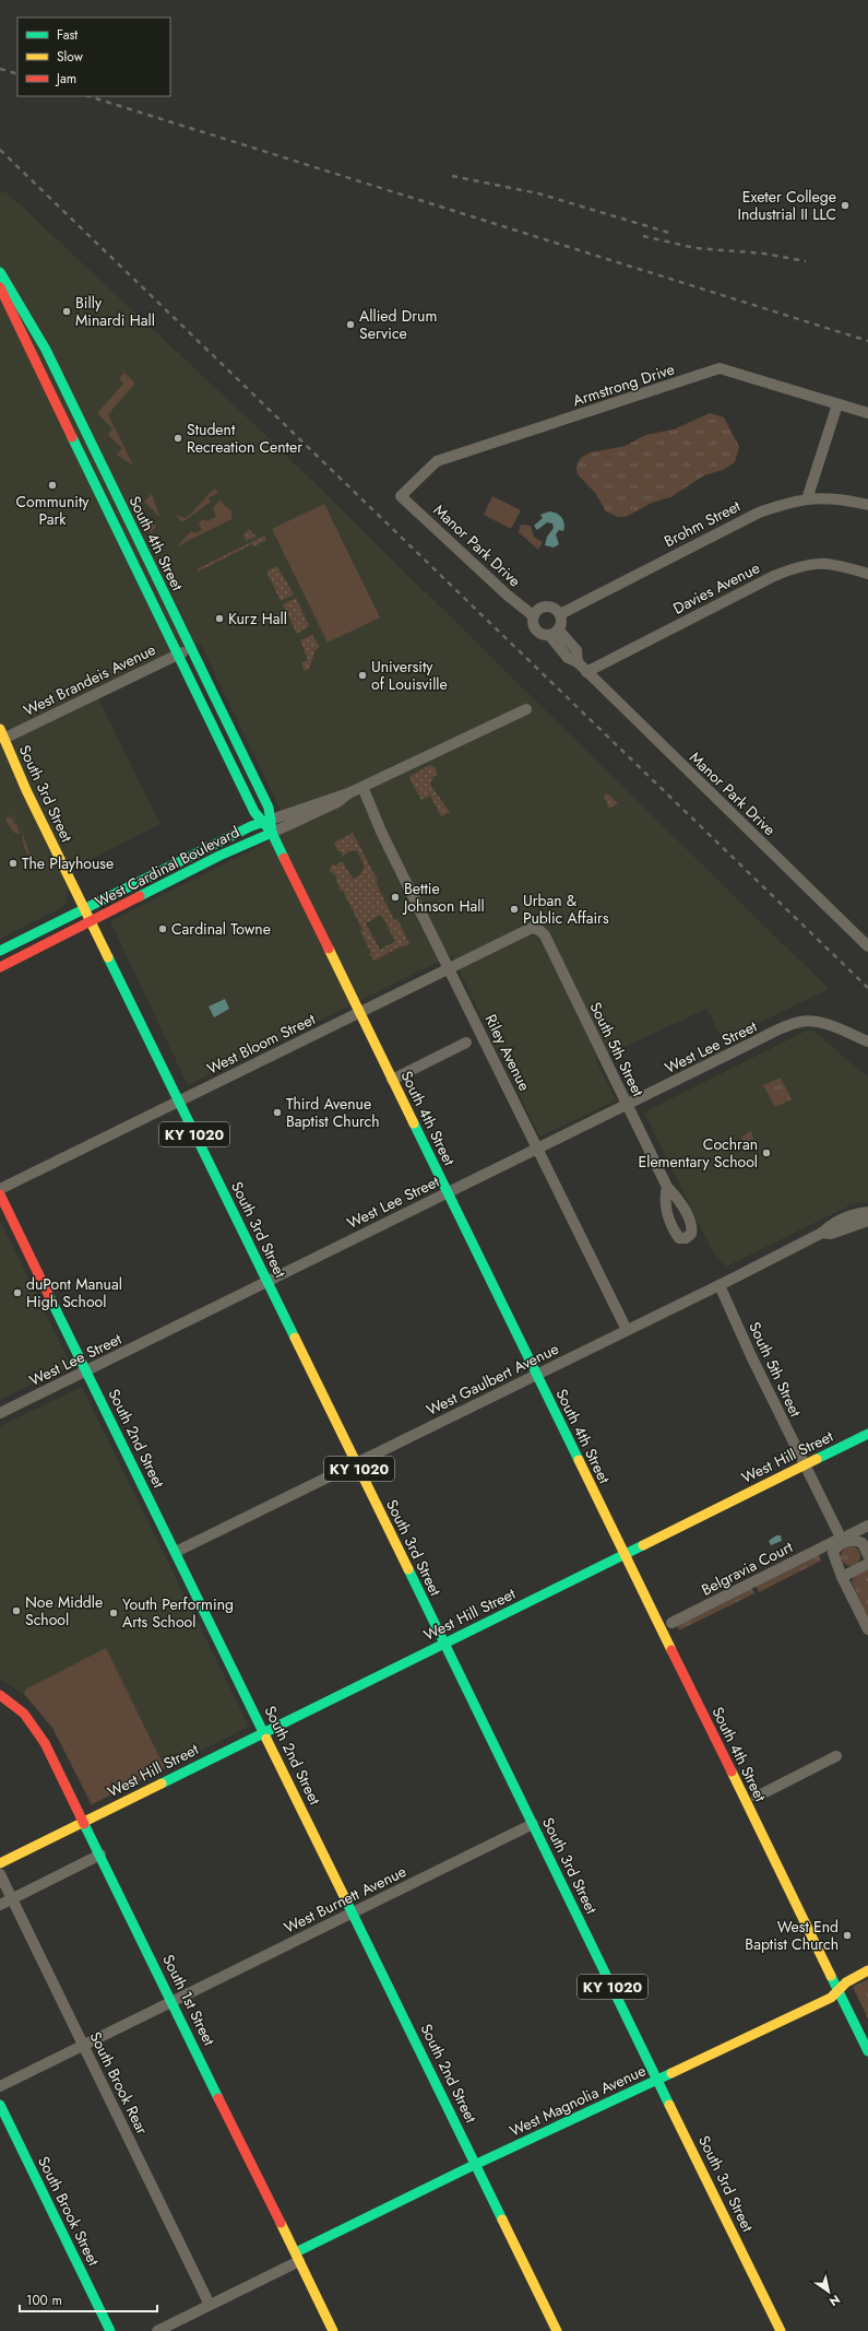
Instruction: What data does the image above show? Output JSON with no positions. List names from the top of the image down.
{
  "streets": {
    "main road": [
      "South 4th Street",
      "South 3rd Street",
      "West Cardinal Boulevard",
      "KY 1020",
      "South 2nd Street",
      "West Hill Street",
      "South 1st Street",
      "West Magnolia Avenue",
      "South Brook Street"
    ],
    "street": [
      "Armstrong Drive",
      "Brohm Street",
      "Manor Park Drive",
      "Davies Avenue",
      "West Brandeis Avenue",
      "West Bloom Street",
      "West Lee Street",
      "South 5th Street",
      "Riley Avenue",
      "West Gaulbert Avenue",
      "Belgravia Court",
      "West Burnett Avenue",
      "South Brook Rear"
    ]
  },
  "crossings": [
    ["Armstrong Drive", "Manor Park Drive"],
    ["Brohm Street", "Manor Park Drive"],
    ["South 4th Street", "West Brandeis Avenue"],
    ["South 4th Street", "West Cardinal Boulevard"],
    ["South 4th Street", "West Bloom Street"],
    ["South 4th Street", "West Lee Street"],
    ["South 4th Street", "West Gaulbert Avenue"],
    ["South 4th Street", "West Hill Street"],
    ["South 4th Street", "West Magnolia Avenue"],
    ["Manor Park Drive", "Davies Avenue"],
    ["West Brandeis Avenue", "South 3rd Street"],
    ["South 3rd Street", "West Cardinal Boulevard"],
    ["South 3rd Street", "West Bloom Street"],
    ["South 3rd Street", "West Lee Street"],
    ["South 3rd Street", "West Gaulbert Avenue"],
    ["South 3rd Street", "West Hill Street"],
    ["South 3rd Street", "West Burnett Avenue"],
    ["South 3rd Street", "West Magnolia Avenue"],
    ["West Cardinal Boulevard", "Riley Avenue"],
    ["West Bloom Street", "South 5th Street"],
    ["West Bloom Street", "Riley Avenue"],
    ["West Lee Street", "South 5th Street"],
    ["West Lee Street", "Riley Avenue"],
    ["West Lee Street", "South 2nd Street"],
    ["South 5th Street", "West Gaulbert Avenue"],
    ["South 5th Street", "West Hill Street"],
    ["South 5th Street", "Belgravia Court"],
    ["Riley Avenue", "West Gaulbert Avenue"],
    ["West Gaulbert Avenue", "South 2nd Street"],
    ["South 2nd Street", "West Hill Street"],
    ["South 2nd Street", "West Burnett Avenue"],
    ["South 2nd Street", "West Magnolia Avenue"],
    ["West Hill Street", "South 1st Street"],
    ["West Burnett Avenue", "South 1st Street"],
    ["West Burnett Avenue", "South Brook Rear"],
    ["South 1st Street", "West Magnolia Avenue"]
  ],
  "places": [
    "Exeter College Industrial II LLC",
    "Billy Minardi Hall",
    "Allied Drum Service",
    "Student Recreation Center",
    "Community Park",
    "Kurz Hall",
    "University of Louisville",
    "The Playhouse",
    "Bettie Johnson Hall",
    "Urban & Public Affairs",
    "Cardinal Towne",
    "Third Avenue Baptist Church",
    "Cochran Elementary School",
    "duPont Manual High School",
    "Noe Middle School",
    "Youth Performing Arts School",
    "West End Baptist Church"
  ],
  "legend": ["Fast", "Slow", "Jam"],
  "scale_bar": "100 m",
  "north": "bottom right"
}
